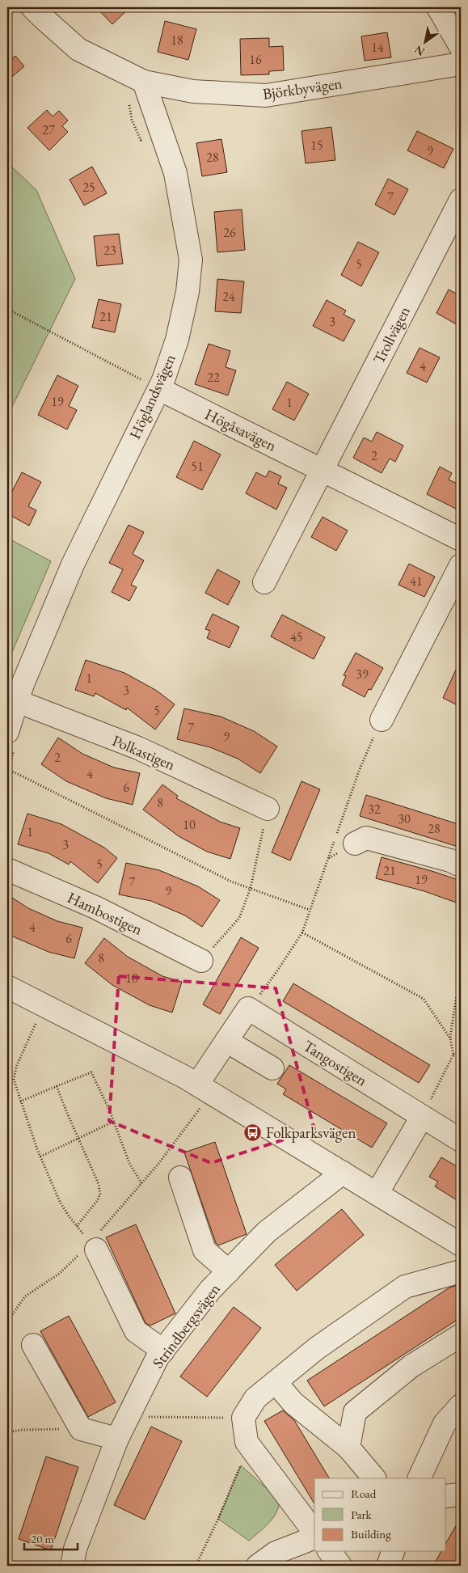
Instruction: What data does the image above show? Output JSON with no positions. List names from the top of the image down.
{
  "streets": {
    "street": [
      "Björkbyvägen",
      "Trollvägen",
      "Höglandsvägen",
      "Högåsavägen",
      "Polkastigen",
      "Hambostigen",
      "Tangostigen",
      "Strindbergsvägen"
    ]
  },
  "crossings": [
    ["Björkbyvägen", "Höglandsvägen"],
    ["Trollvägen", "Högåsavägen"],
    ["Höglandsvägen", "Högåsavägen"],
    ["Höglandsvägen", "Polkastigen"]
  ],
  "places": {
    "bus stop": ["Folkparksvägen"]
  },
  "house_numbers": [
    "18",
    "14",
    "16",
    "27",
    "15",
    "9",
    "28",
    "25",
    "7",
    "26",
    "23",
    "5",
    "24",
    "21",
    "3",
    "4",
    "22",
    "19",
    "1",
    "2",
    "51",
    "41",
    "45",
    "39",
    "1",
    "3",
    "5",
    "7",
    "9",
    "2",
    "4",
    "6",
    "8",
    "32",
    "30",
    "10",
    "28",
    "1",
    "3",
    "5",
    "21",
    "19",
    "7",
    "9",
    "4",
    "6",
    "8",
    "10"
  ],
  "legend": ["Road", "Park", "Building"],
  "scale_bar": "20 m",
  "north": "bottom left"
}
